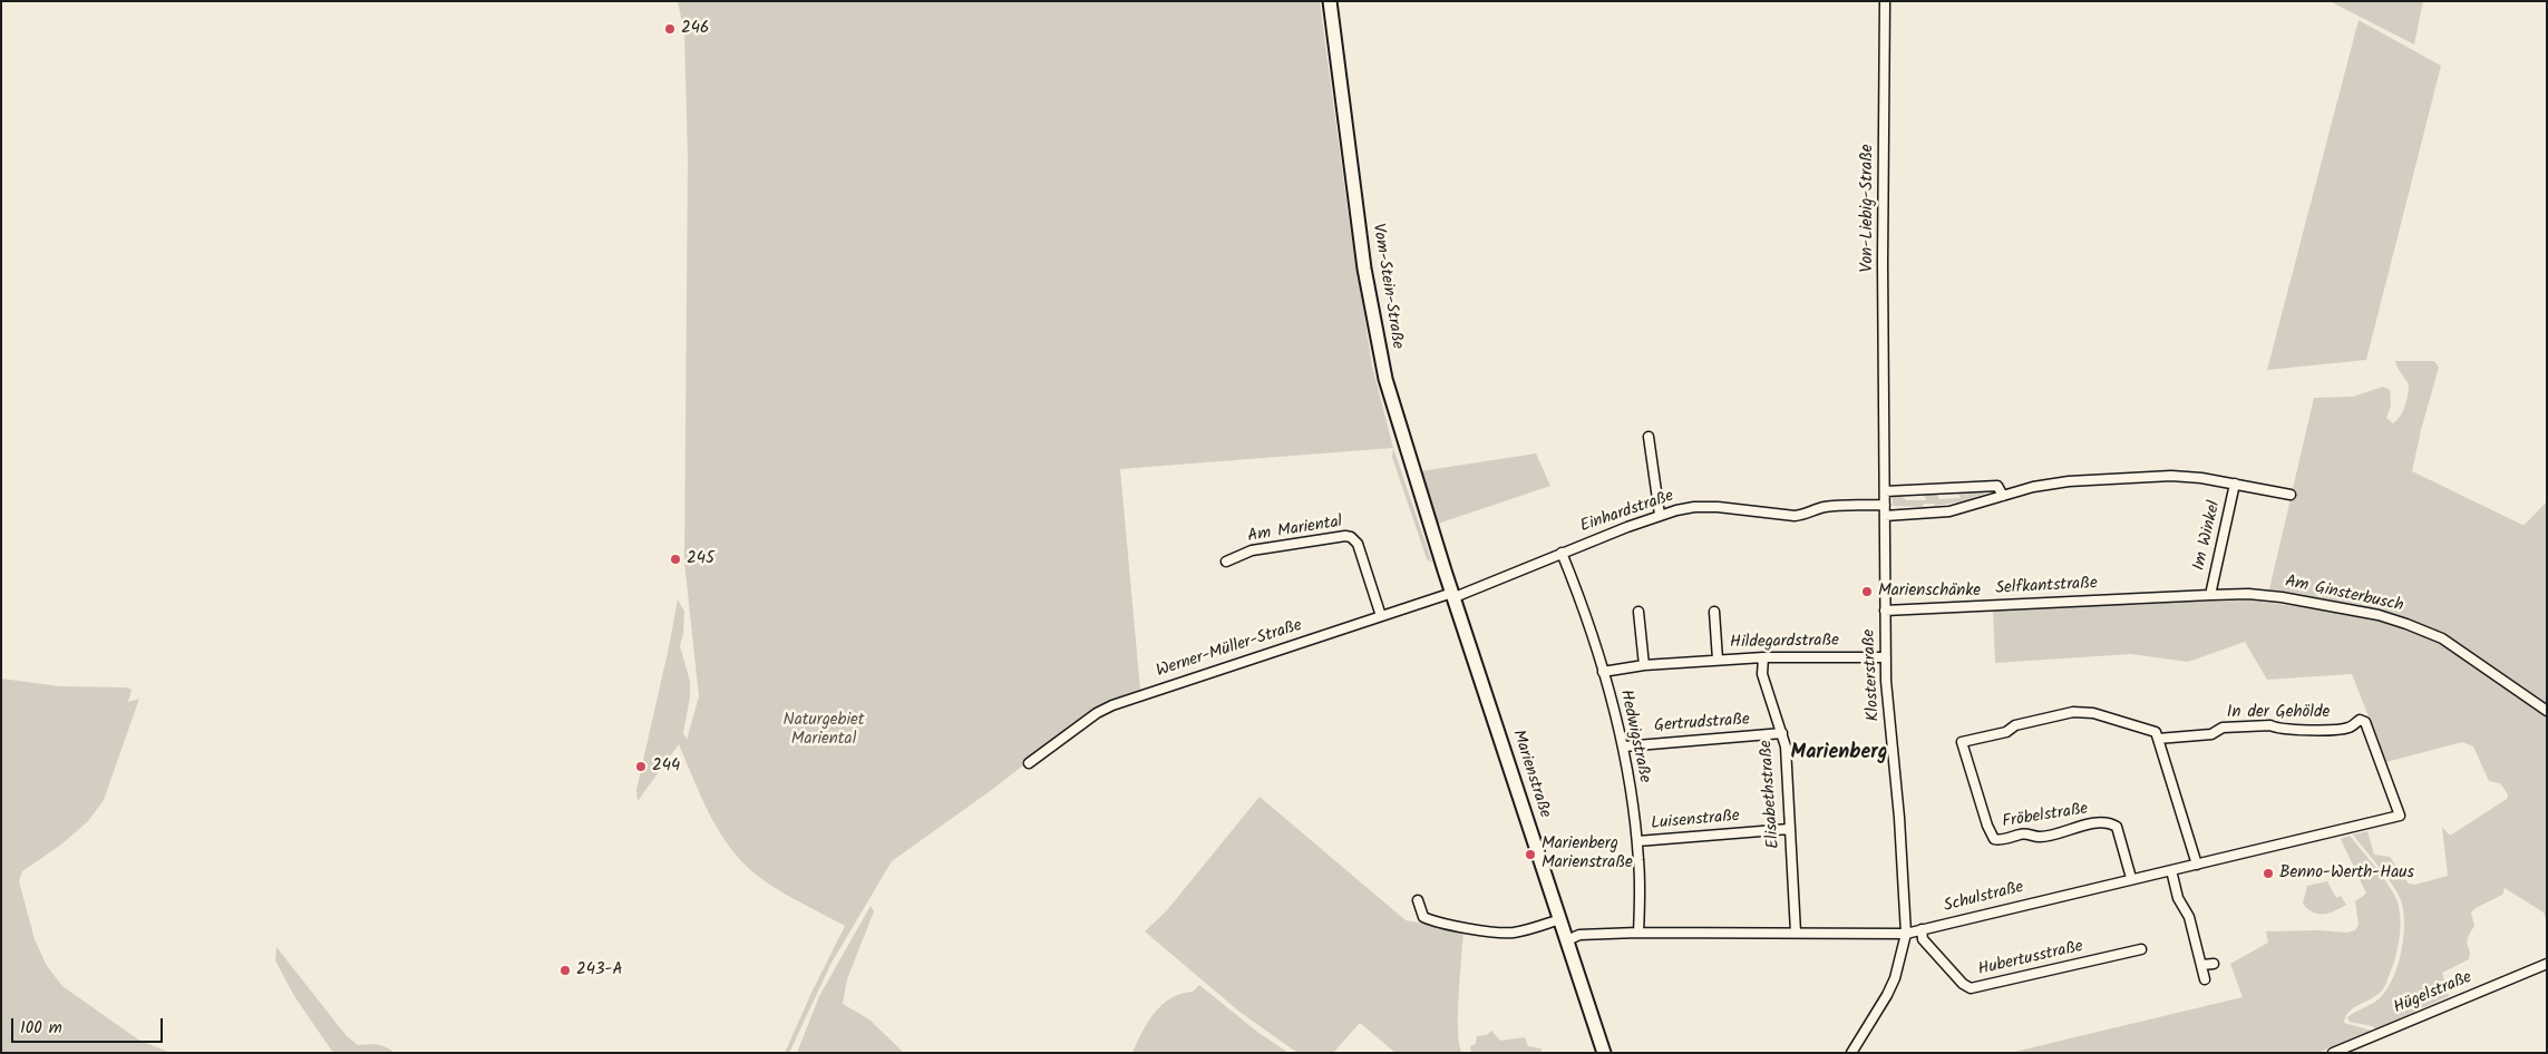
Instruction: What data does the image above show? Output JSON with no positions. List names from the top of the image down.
{
  "streets": {
    "main road": ["Vom-Stein-Straße", "Marienstraße"],
    "street": [
      "Von-Liebig-Straße",
      "Einhardstraße",
      "Am Mariental",
      "Im Winkel",
      "Selfkantstraße",
      "Am Ginsterbusch",
      "Hildegardstraße",
      "Werner-Müller-Straße",
      "Klosterstraße",
      "In der Gehölde",
      "Gertrudstraße",
      "Hedwigstraße",
      "Elisabethstraße",
      "Fröbelstraße",
      "Luisenstraße",
      "Schulstraße",
      "Hubertusstraße",
      "Hügelstraße"
    ]
  },
  "crossings": [
    ["Von-Liebig-Straße", "Klosterstraße"],
    ["Vom-Stein-Straße", "Marienstraße"],
    ["Einhardstraße", "Werner-Müller-Straße"],
    ["Einhardstraße", "Klosterstraße"],
    ["Einhardstraße", "Hedwigstraße"],
    ["Einhardstraße", "Marienstraße"],
    ["Am Mariental", "Werner-Müller-Straße"],
    ["Im Winkel", "Selfkantstraße"],
    ["Im Winkel", "Am Ginsterbusch"],
    ["Selfkantstraße", "Am Ginsterbusch"],
    ["Selfkantstraße", "Klosterstraße"],
    ["Hildegardstraße", "Klosterstraße"],
    ["Hildegardstraße", "Hedwigstraße"],
    ["Hildegardstraße", "Elisabethstraße"],
    ["Werner-Müller-Straße", "Marienstraße"],
    ["Klosterstraße", "Schulstraße"],
    ["In der Gehölde", "Fröbelstraße"],
    ["In der Gehölde", "Schulstraße"],
    ["Gertrudstraße", "Hedwigstraße"],
    ["Gertrudstraße", "Elisabethstraße"],
    ["Hedwigstraße", "Luisenstraße"],
    ["Hedwigstraße", "Schulstraße"],
    ["Marienstraße", "Schulstraße"],
    ["Elisabethstraße", "Luisenstraße"],
    ["Elisabethstraße", "Schulstraße"],
    ["Fröbelstraße", "Schulstraße"],
    ["Schulstraße", "Hubertusstraße"]
  ],
  "districts": ["Marienberg"],
  "parks": ["Naturgebiet Mariental"],
  "places": [
    "246",
    "245",
    "Marienschänke",
    "244",
    "Marienberg Marienstraße",
    "Benno-Werth-Haus",
    "243-A"
  ],
  "scale_bar": "100 m"
}
